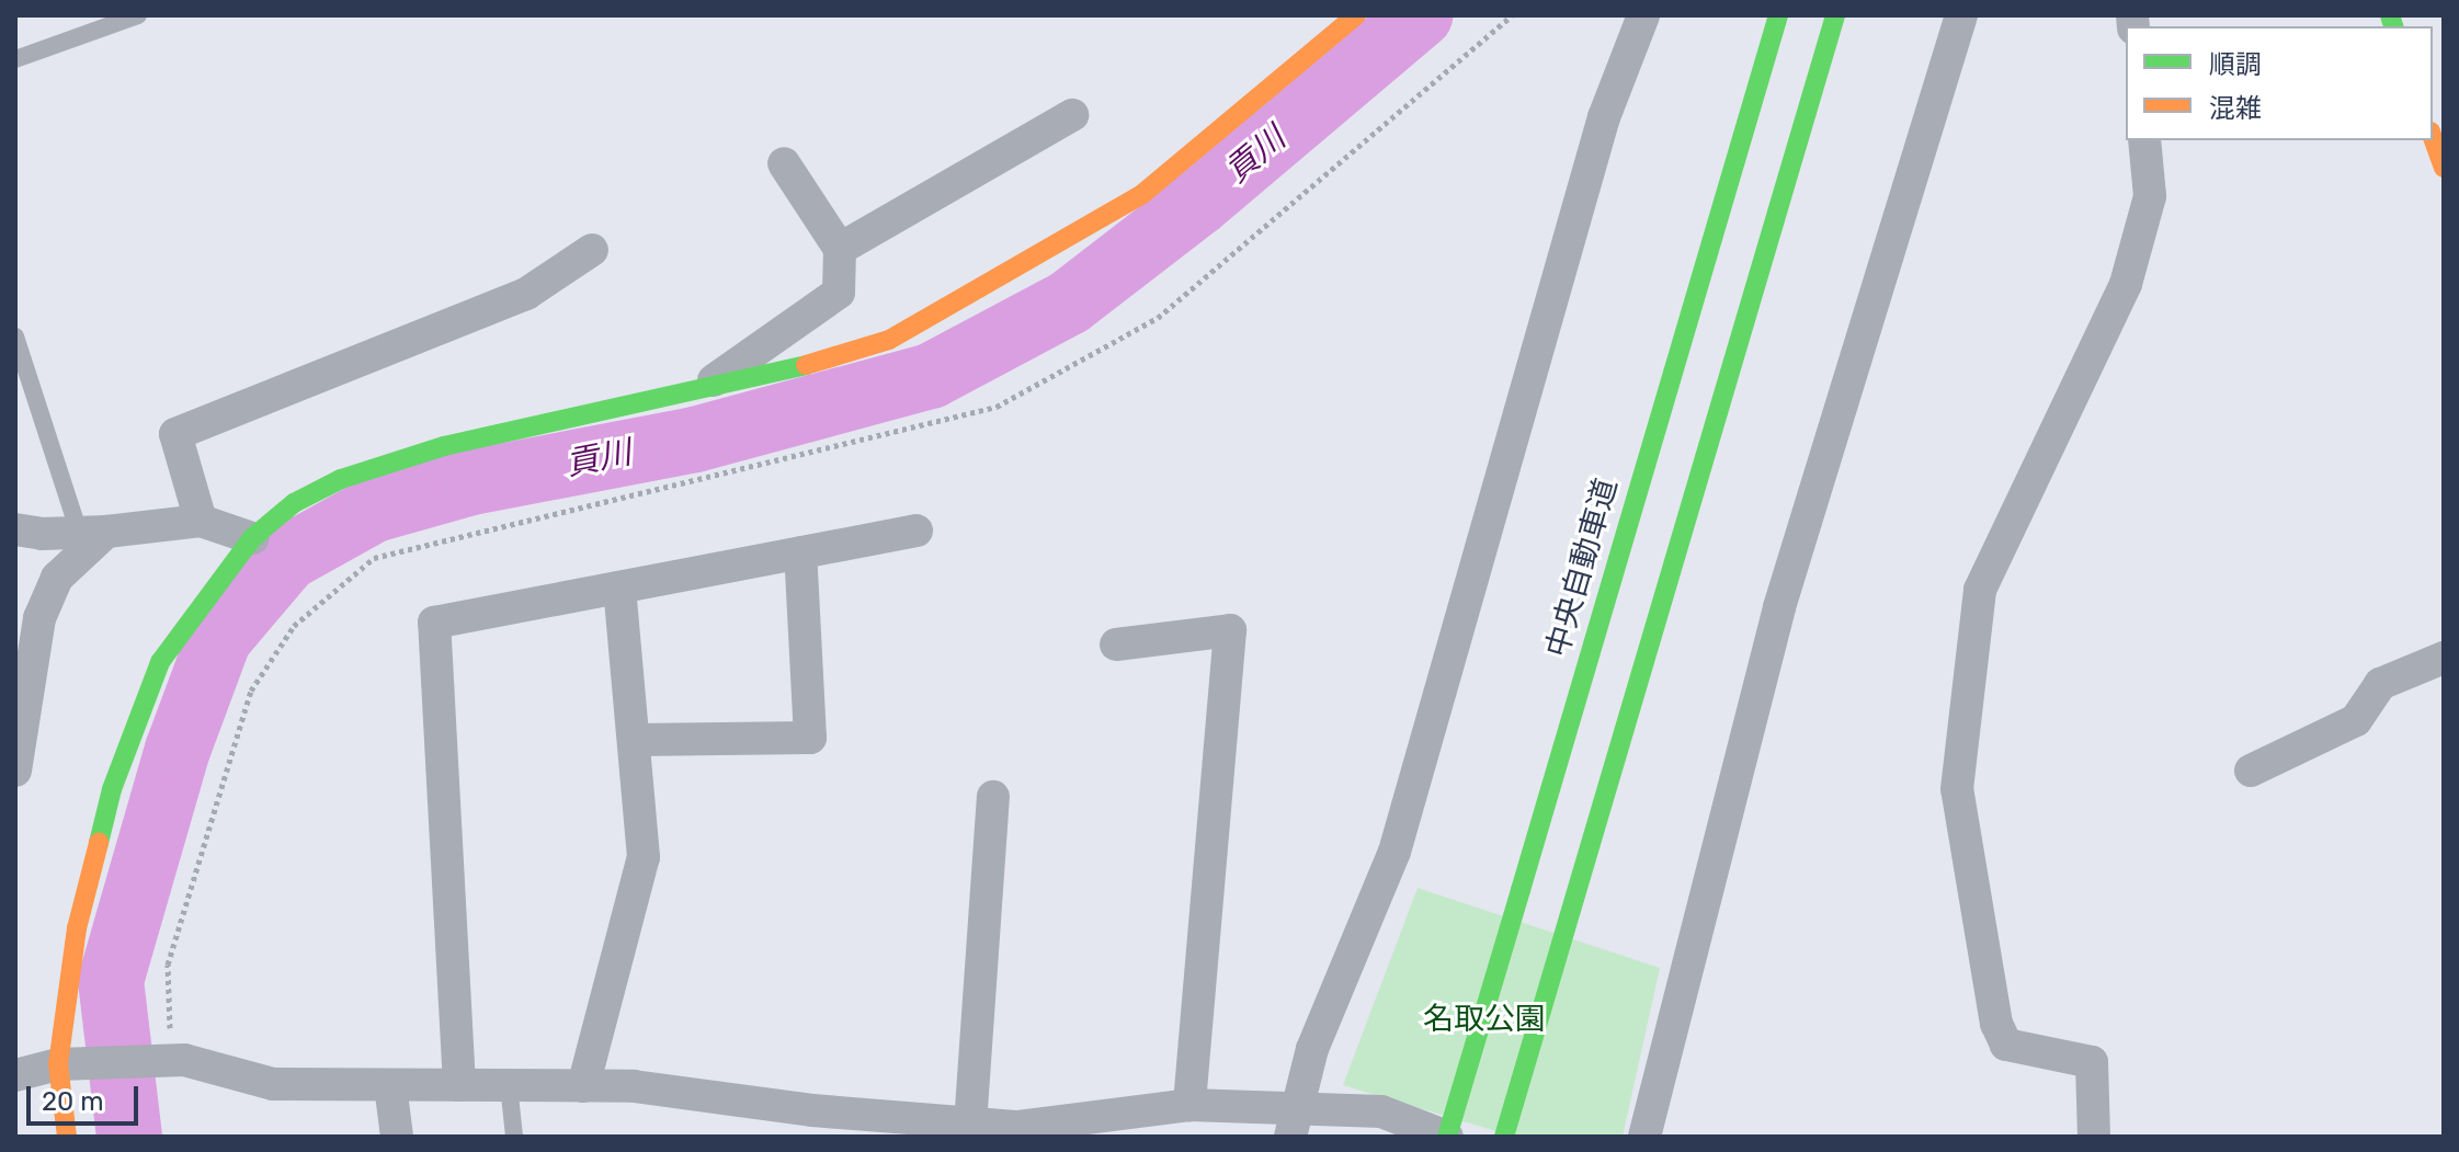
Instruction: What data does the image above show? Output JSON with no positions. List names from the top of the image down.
{
  "streets": {
    "main road": ["中央自動車道"]
  },
  "water": ["貢川"],
  "parks": ["名取公園"],
  "legend": ["順調", "混雑"],
  "scale_bar": "20 m"
}
